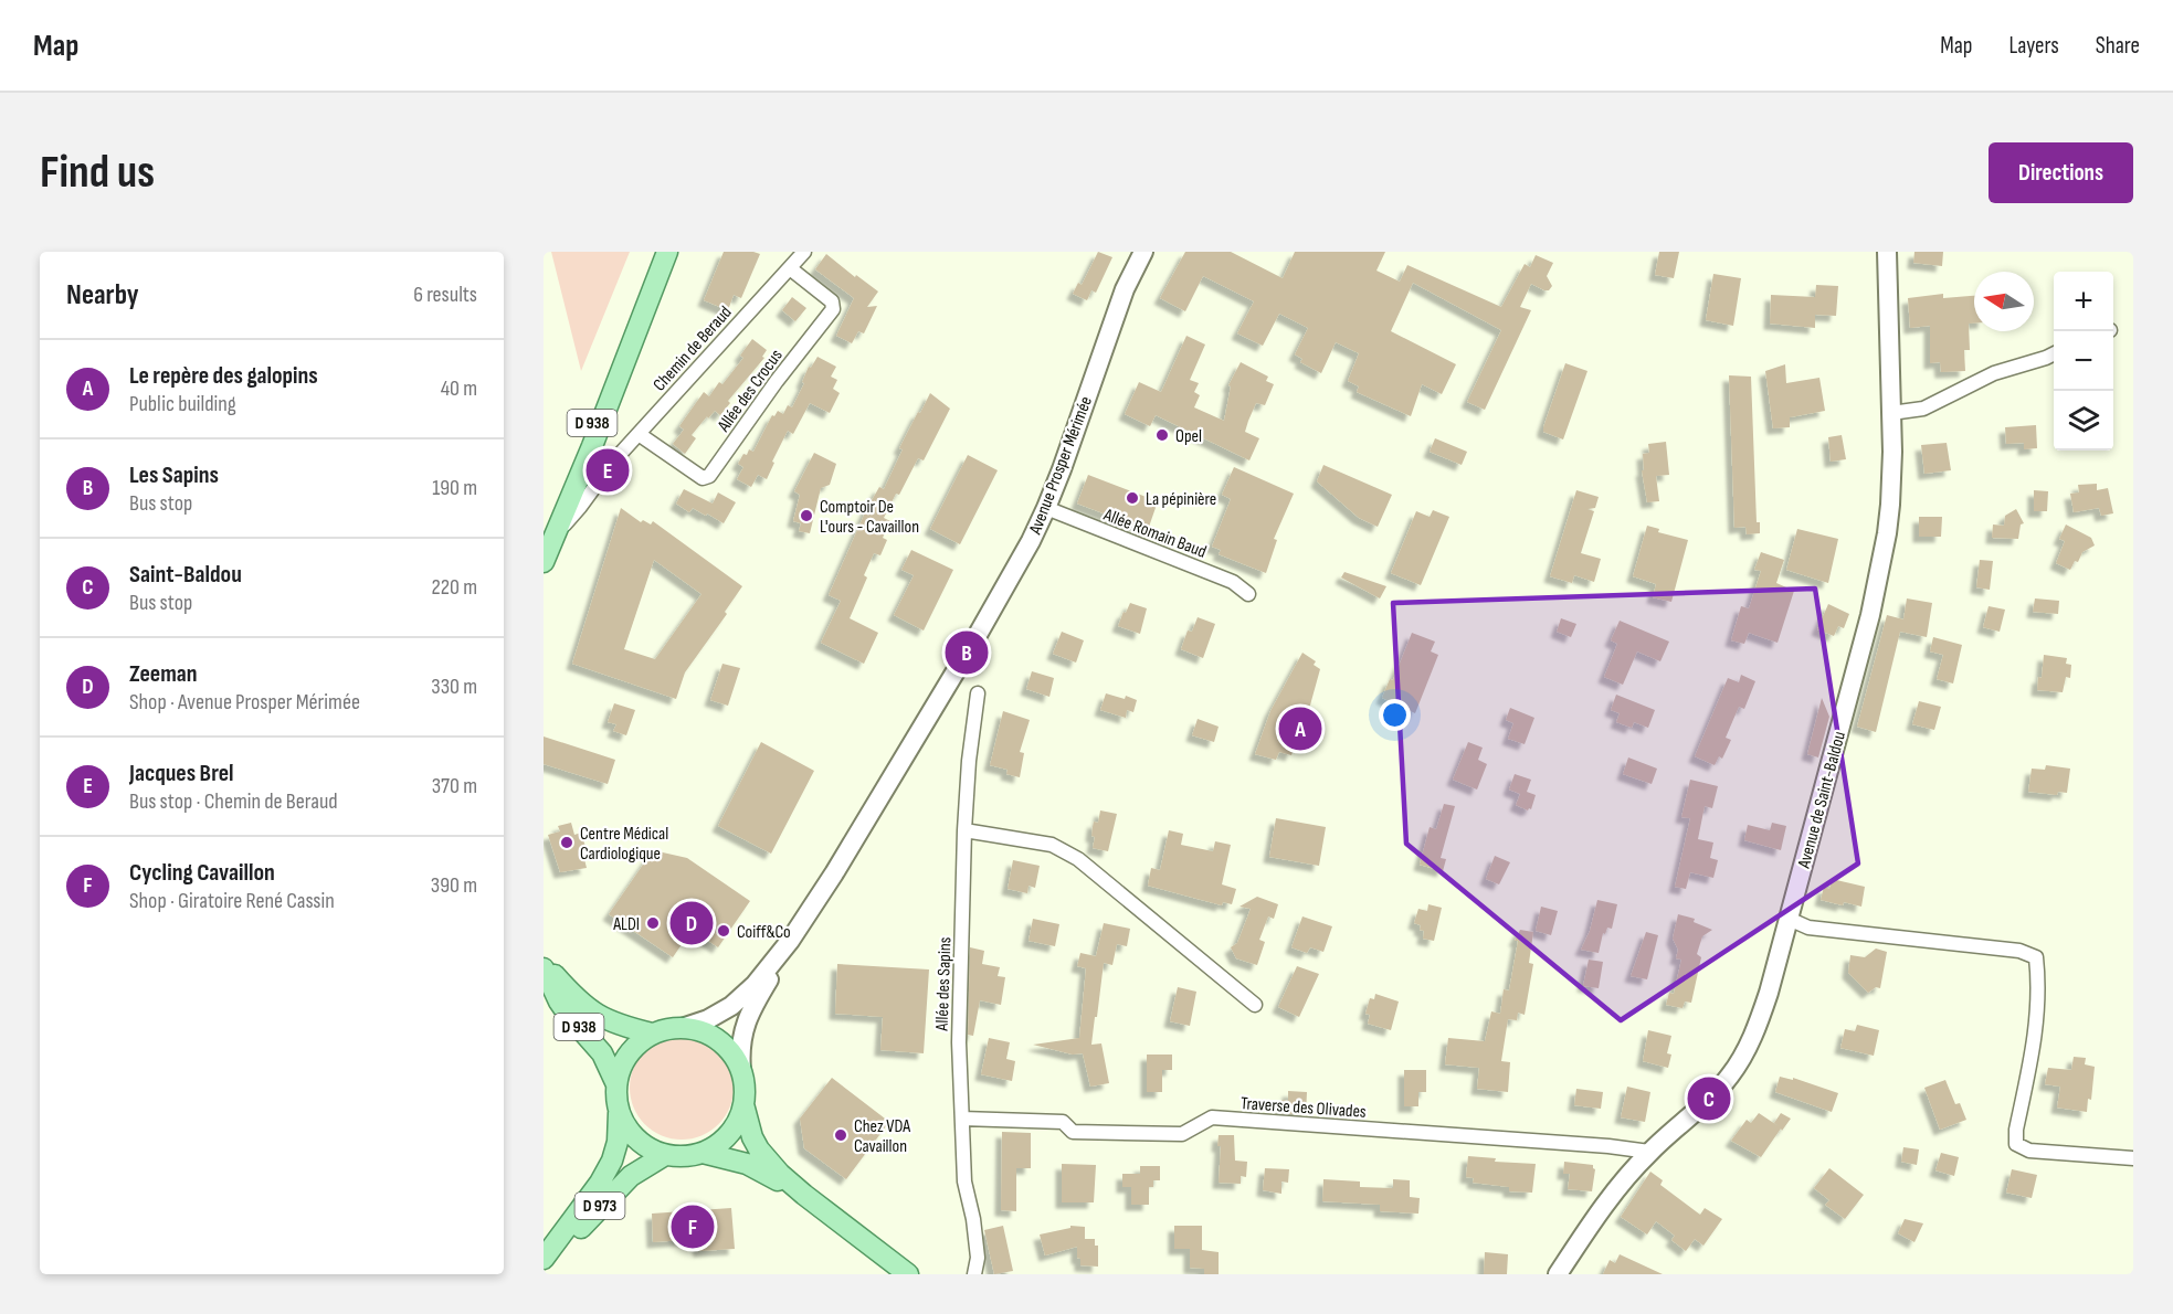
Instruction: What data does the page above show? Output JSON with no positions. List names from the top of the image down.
{
  "streets": {
    "main road": ["D 938", "D 973"],
    "street": [
      "Chemin de Beraud",
      "Allée des Crocus",
      "Avenue Prosper Mérimée",
      "Allée Romain Baud",
      "Avenue de Saint-Baldou",
      "Allée des Sapins",
      "Traverse des Olivades"
    ]
  },
  "crossings": [
    ["Chemin de Beraud", "Allée des Crocus"],
    ["Chemin de Beraud", "D 938"],
    ["D 938", "Avenue Prosper Mérimée"],
    ["D 938", "D 973"],
    ["Avenue Prosper Mérimée", "Allée Romain Baud"],
    ["Avenue Prosper Mérimée", "D 973"],
    ["Avenue de Saint-Baldou", "Traverse des Olivades"],
    ["Allée des Sapins", "Traverse des Olivades"]
  ],
  "places": [
    "Opel",
    "La pépinière",
    "Comptoir De L'ours - Cavaillon",
    "Centre Médical Cardiologique",
    "ALDI",
    "Coiff&Co",
    "Chez VDA Cavaillon"
  ],
  "north": "left",
  "page": {
    "header": "Map",
    "nav": ["Map", "Layers", "Share"],
    "buttons": "Directions",
    "title": "Find us",
    "heading": ["Nearby", "6 results"],
    "map_buttons": ["+", "−"],
    "list": [
      {
        "mark": "A",
        "name": "Le repère des galopins",
        "note": "Public building",
        "value": "40 m"
      },
      {
        "mark": "B",
        "name": "Les Sapins",
        "note": "Bus stop",
        "value": "190 m"
      },
      {
        "mark": "C",
        "name": "Saint-Baldou",
        "note": "Bus stop",
        "value": "220 m"
      },
      {
        "mark": "D",
        "name": "Zeeman",
        "note": "Shop · Avenue Prosper Mérimée",
        "value": "330 m"
      },
      {
        "mark": "E",
        "name": "Jacques Brel",
        "note": "Bus stop · Chemin de Beraud",
        "value": "370 m"
      },
      {
        "mark": "F",
        "name": "Cycling Cavaillon",
        "note": "Shop · Giratoire René Cassin",
        "value": "390 m"
      }
    ],
    "pins": [
      "E",
      "B",
      "A",
      "D",
      "C",
      "F"
    ]
  }
}
